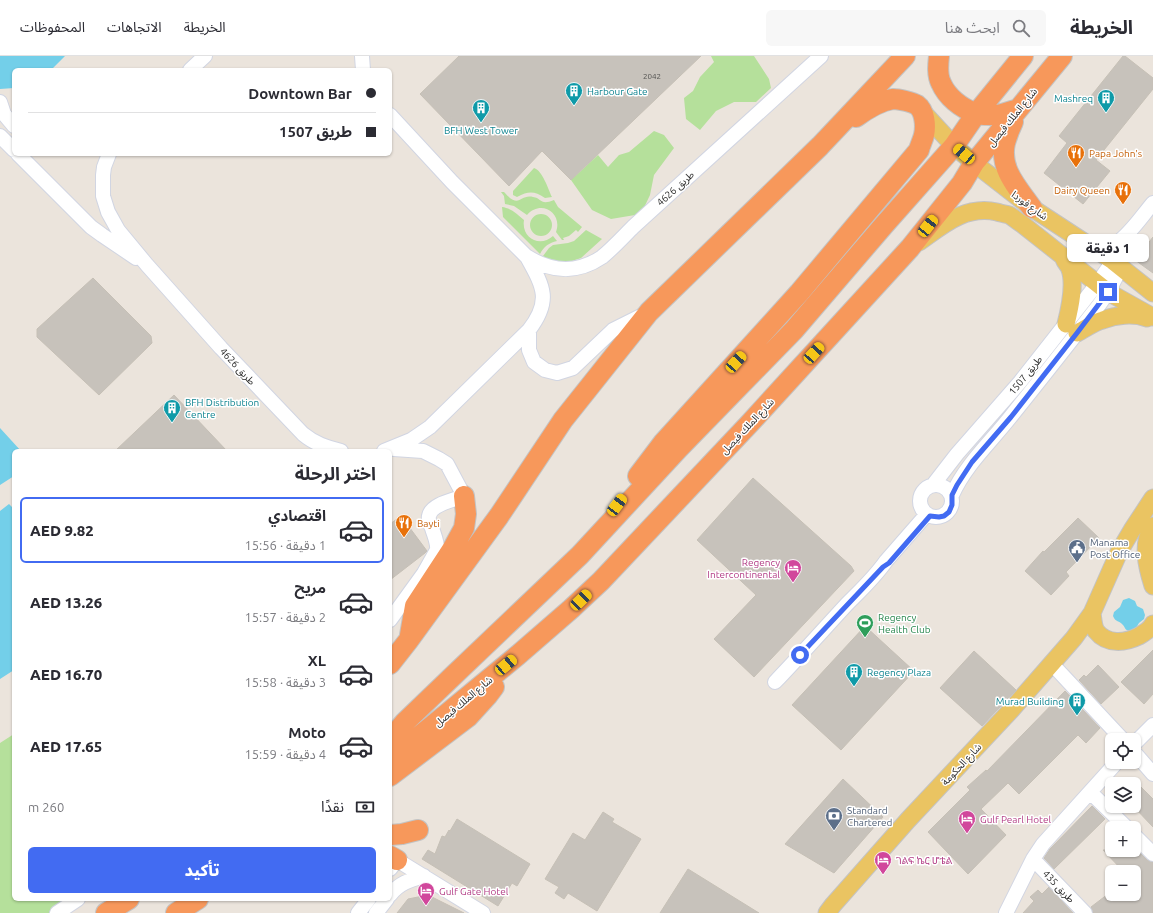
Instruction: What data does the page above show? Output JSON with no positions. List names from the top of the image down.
{
  "streets": {
    "highway": ["شارع الملك فيصل"],
    "main road": ["شارع فوردا", "شارع الحكومة"],
    "street": ["طريق 4626", "طريق 1507", "طريق 435"]
  },
  "crossings": [
    ["شارع الملك فيصل", "شارع فوردا"],
    ["شارع فوردا", "طريق 1507"]
  ],
  "places": {
    "building": [
      "Harbour Gate",
      "Mashreq",
      "BFH West Tower",
      "BFH Distribution Centre",
      "Regency Plaza",
      "Murad Building"
    ],
    "restaurant": ["Papa John's", "Dairy Queen", "Bayti"],
    "public building": ["Manama Post Office"],
    "hotel": [
      "Regency Intercontinental",
      "Gulf Pearl Hotel",
      "ገልፍ ኬር ሆቴል",
      "Gulf Gate Hotel"
    ],
    "sports": ["Regency Health Club"],
    "bank": ["Standard Chartered"]
  },
  "house_numbers": ["2042"],
  "page": {
    "header": "الخريطة",
    "search": "ابحث هنا",
    "nav": ["الخريطة", "الاتجاهات", "المحفوظات"],
    "banner": ["Downtown Bar", "طريق 1507"],
    "bubble": "1 دقيقة",
    "heading": "اختر الرحلة",
    "list": [
      {
        "name": "اقتصادي",
        "note": "1 دقيقة · 15:56",
        "value": "AED 9.82"
      },
      {
        "name": "مريح",
        "note": "2 دقيقة · 15:57",
        "value": "AED 13.26"
      },
      {
        "name": "XL",
        "note": "3 دقيقة · 15:58",
        "value": "AED 16.70"
      },
      {
        "name": "Moto",
        "note": "4 دقيقة · 15:59",
        "value": "AED 17.65"
      }
    ],
    "map_buttons": ["+", "−"],
    "pay": ["نقدًا", "260 m"],
    "buttons": "تأكيد"
  }
}
